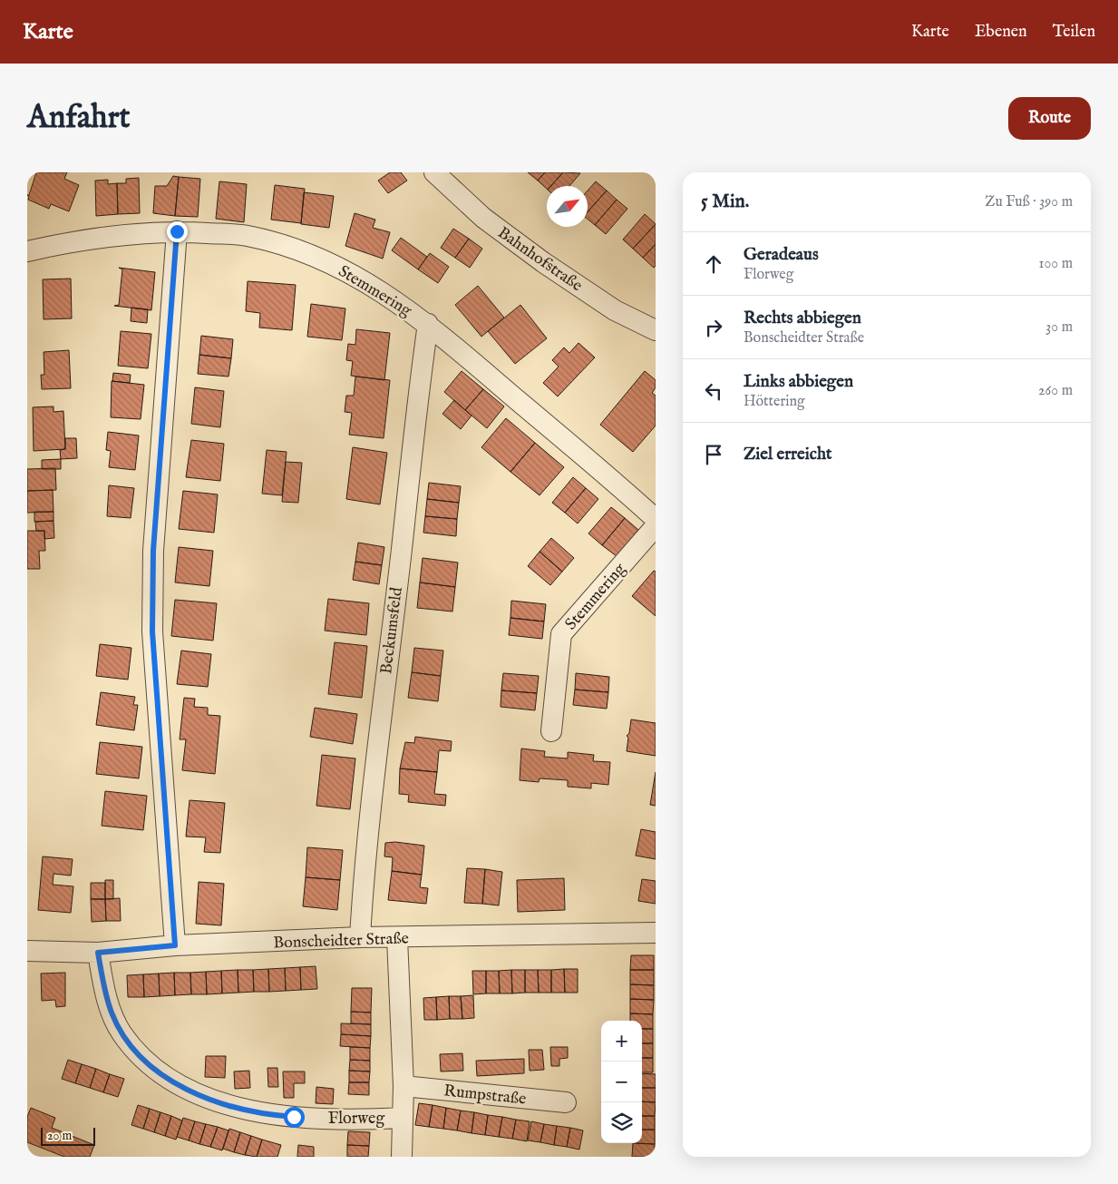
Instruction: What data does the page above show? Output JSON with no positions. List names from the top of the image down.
{
  "streets": {
    "street": [
      "Bahnhofstraße",
      "Stemmering",
      "Beckumsfeld",
      "Bonscheidter Straße",
      "Rumpstraße",
      "Florweg"
    ]
  },
  "crossings": [
    ["Stemmering", "Beckumsfeld"],
    ["Beckumsfeld", "Bonscheidter Straße"],
    ["Bonscheidter Straße", "Florweg"]
  ],
  "scale_bar": "20 m",
  "north": "top right",
  "page": {
    "header": "Karte",
    "nav": ["Karte", "Ebenen", "Teilen"],
    "buttons": "Route",
    "title": "Anfahrt",
    "heading": ["5 Min.", "Zu Fuß · 390 m"],
    "list": [
      ["Geradeaus", "Florweg", "100 m"],
      ["Rechts abbiegen", "Bonscheidter Straße", "30 m"],
      ["Links abbiegen", "Höttering", "260 m"],
      "Ziel erreicht"
    ],
    "map_buttons": ["+", "−"],
    "scale": "20 m"
  }
}
